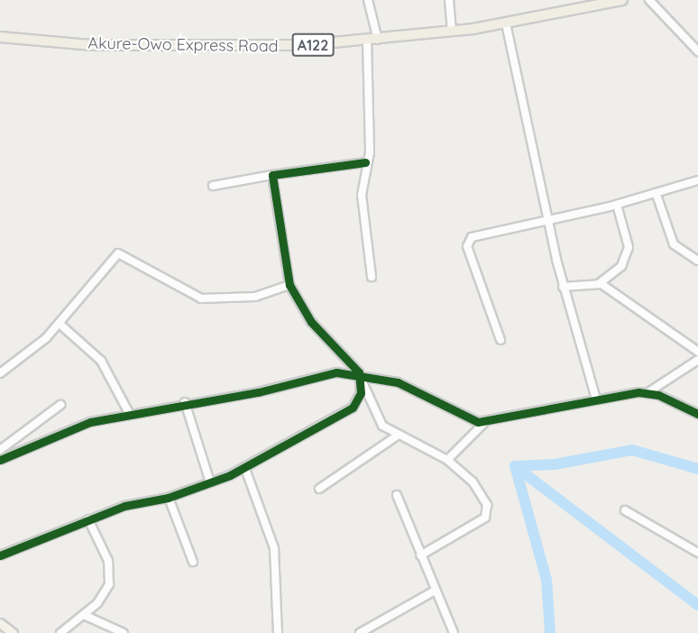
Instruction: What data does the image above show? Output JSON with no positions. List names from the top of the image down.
{
  "streets": {
    "highway": ["Akure-Owo Express Road", "A122"]
  }
}
